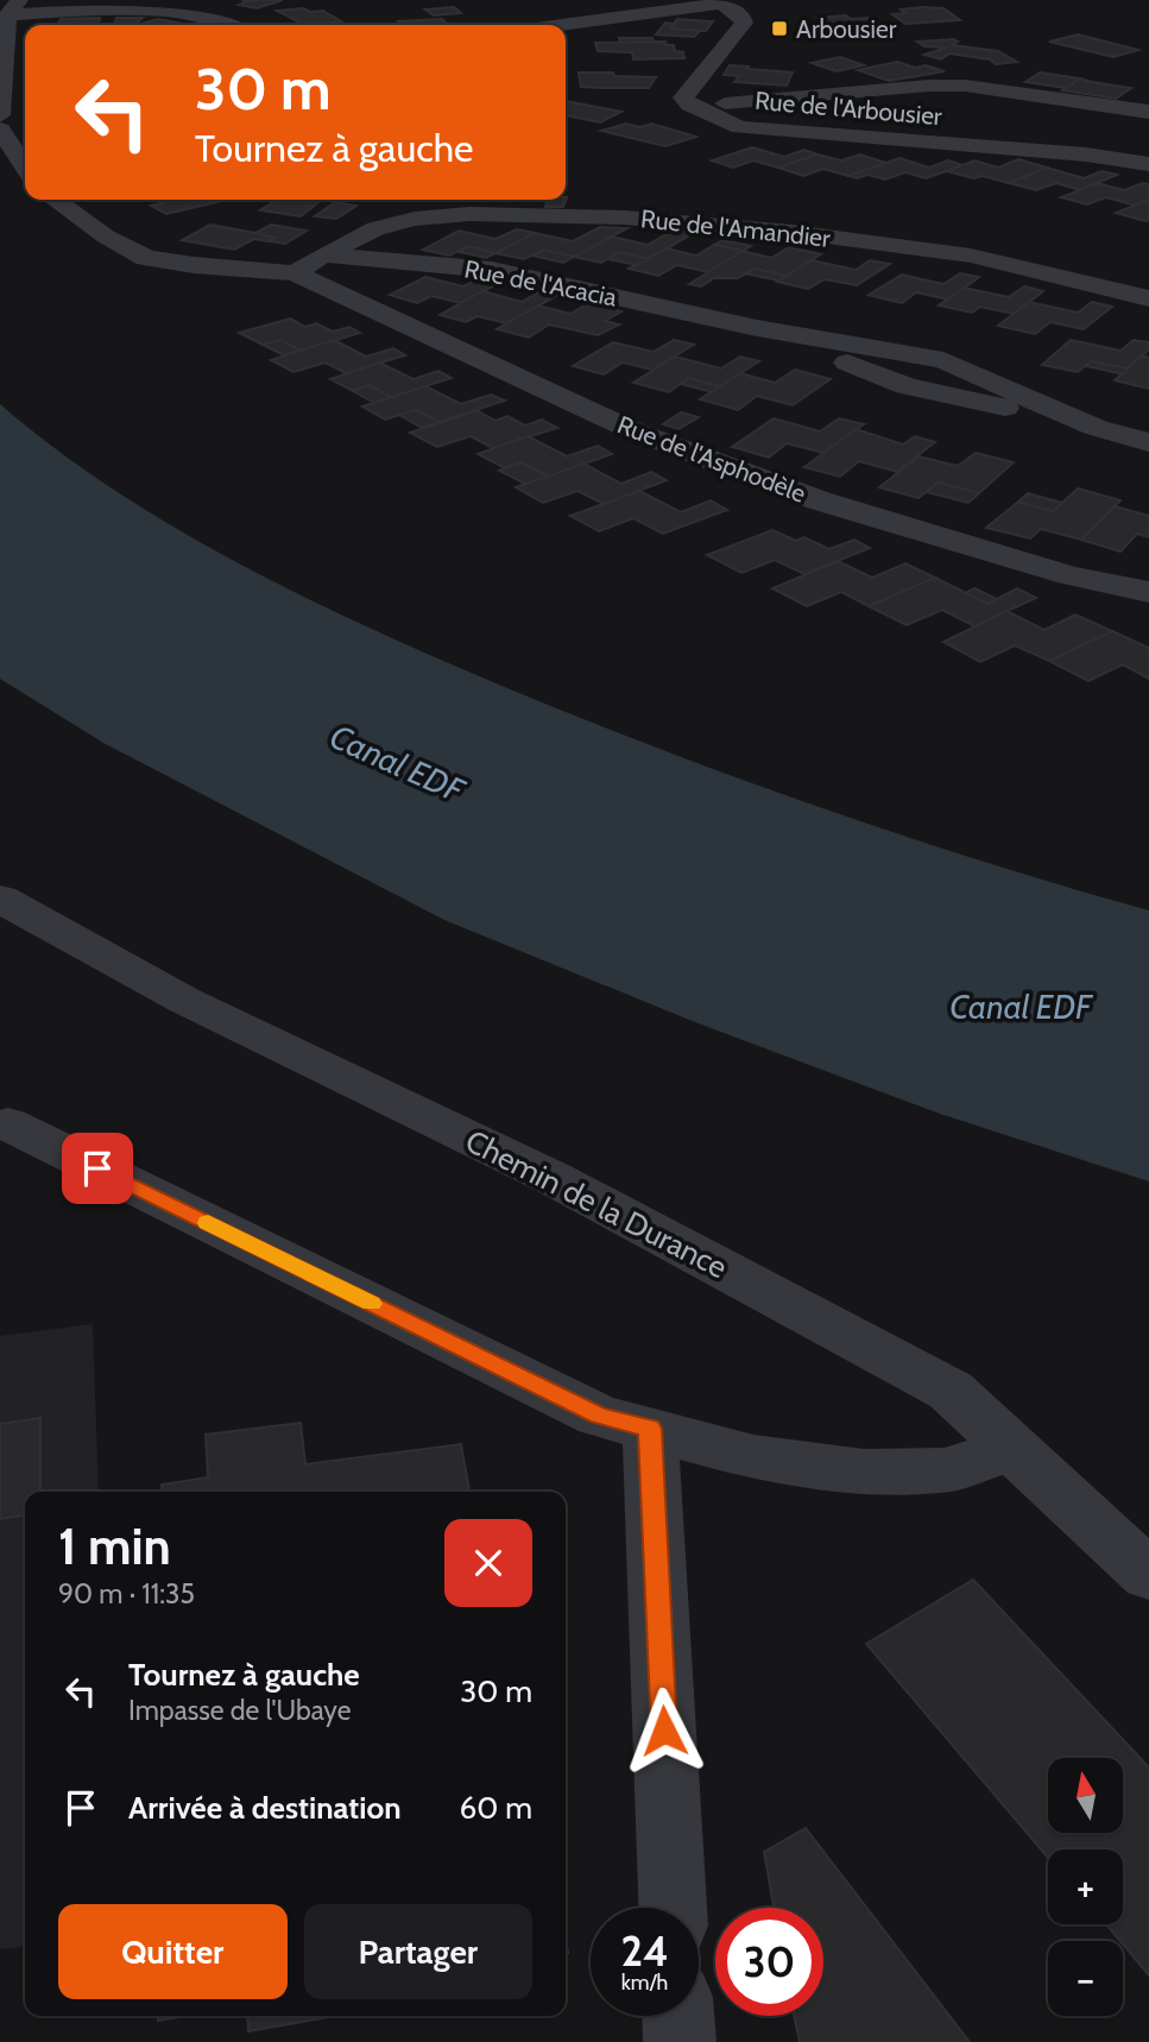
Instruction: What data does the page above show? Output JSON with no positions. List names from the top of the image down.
{
  "streets": {
    "street": [
      "Rue de l'Arbousier",
      "Rue de l'Amandier",
      "Rue de l'Acacia",
      "Rue de l'Asphodèle",
      "Chemin de la Durance"
    ]
  },
  "crossings": [
    ["Rue de l'Amandier", "Rue de l'Acacia"],
    ["Rue de l'Amandier", "Rue de l'Asphodèle"]
  ],
  "water": ["Canal EDF"],
  "places": {
    "transit": ["Arbousier"]
  },
  "north": "top",
  "page": {
    "turn": ["30 m", "Tournez à gauche"],
    "heading": ["1 min", "90 m · 11:35"],
    "list": [
      {
        "name": "Tournez à gauche",
        "note": "Impasse de l'Ubaye",
        "value": "30 m"
      },
      {
        "name": "Arrivée à destination",
        "value": "60 m"
      }
    ],
    "map_buttons": ["+", "−"],
    "buttons": ["Quitter", "Partager"],
    "speed": "24 km/h",
    "limit": "30"
  }
}
